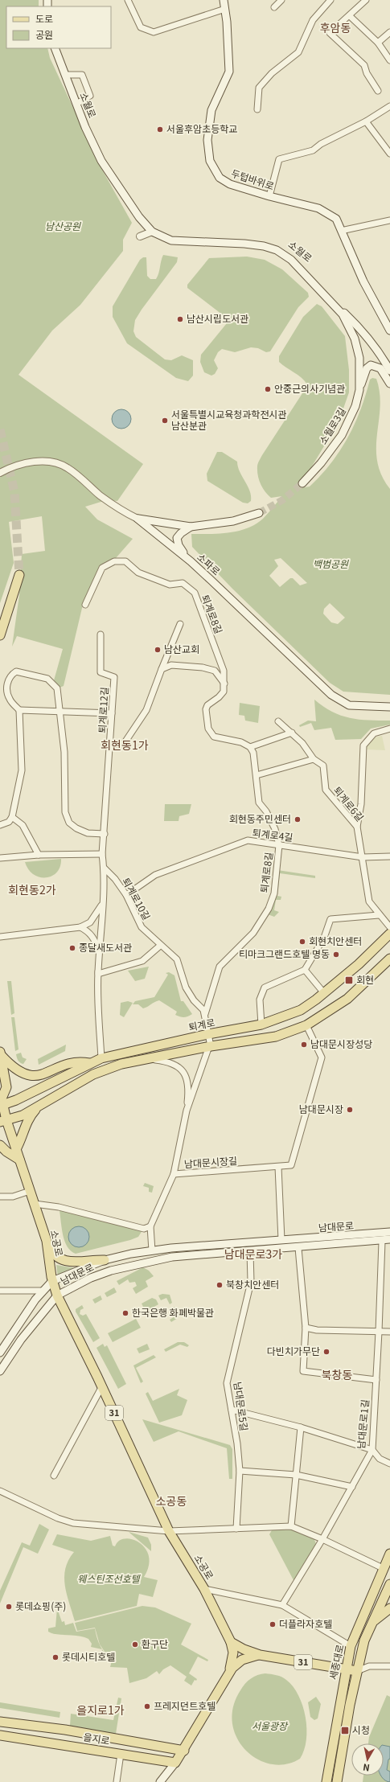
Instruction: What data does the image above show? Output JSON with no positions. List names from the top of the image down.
{
  "streets": {
    "main road": [
      "소월로",
      "두텁바위로",
      "소월로3길",
      "소파로",
      "퇴계로",
      "남대문로",
      "소공로",
      "31",
      "세종대로",
      "을지로"
    ],
    "street": [
      "퇴계로8길",
      "퇴계로12길",
      "퇴계로6길",
      "퇴계로4길",
      "퇴계로10길",
      "남대문시장길",
      "남대문로5길",
      "남대문로1길"
    ]
  },
  "crossings": [
    ["소월로", "소월로3길"],
    ["퇴계로8길", "퇴계로4길"],
    ["퇴계로8길", "퇴계로10길"],
    ["퇴계로12길", "퇴계로10길"],
    ["퇴계로12길", "퇴계로"],
    ["퇴계로6길", "퇴계로4길"],
    ["퇴계로4길", "퇴계로10길"],
    ["퇴계로10길", "퇴계로"],
    ["퇴계로", "소공로"],
    ["남대문시장길", "남대문로"],
    ["남대문로", "소공로"],
    ["남대문로", "남대문로5길"],
    ["남대문로", "남대문로1길"],
    ["소공로", "31"],
    ["31", "세종대로"]
  ],
  "districts": [
    "후암동",
    "회현동1가",
    "회현동2가",
    "남대문로3가",
    "북창동",
    "소공동",
    "을지로1가"
  ],
  "parks": [
    "남산공원",
    "백범공원",
    "웨스틴조선호텔",
    "서울광장"
  ],
  "places": {
    "other": [
      "서울후암초등학교",
      "남산시립도서관",
      "안중근의사기념관",
      "서울특별시교육청과학전시관 남산분관",
      "남산교회",
      "회현동주민센터",
      "회현치안센터",
      "종달새도서관",
      "티마크그랜드호텔 명동",
      "남대문시장성당",
      "남대문시장",
      "북창치안센터",
      "한국은행 화폐박물관",
      "다빈치가무단",
      "롯데쇼핑(주)",
      "더플라자호텔",
      "환구단",
      "롯데시티호텔",
      "프레지던트호텔"
    ],
    "transit": ["회현", "시청"]
  },
  "legend": ["도로", "공원"],
  "north": "bottom"
}
